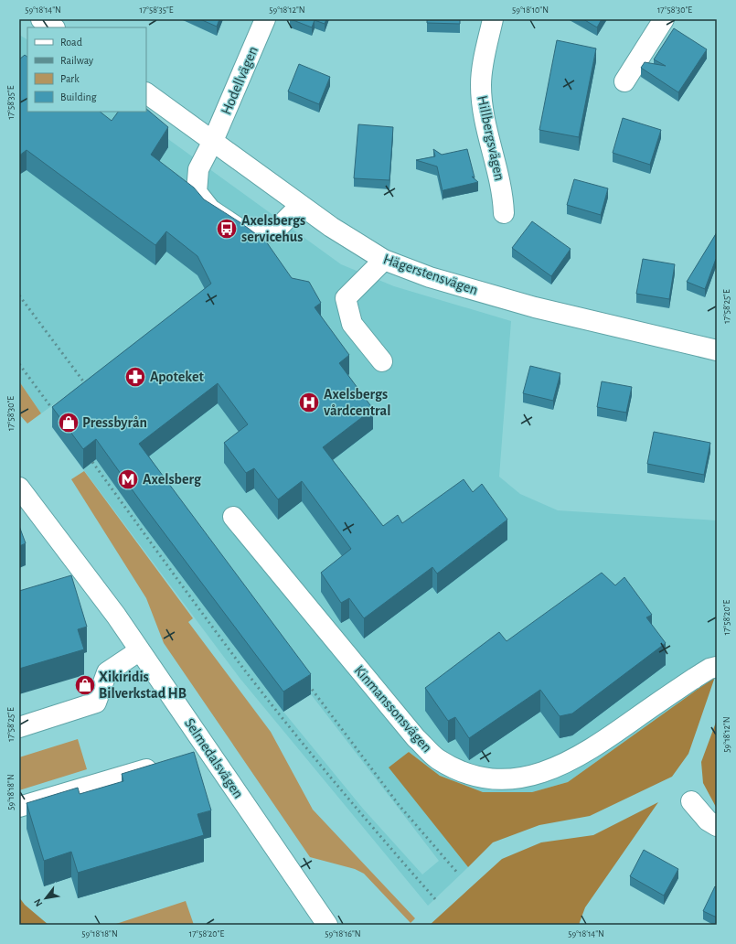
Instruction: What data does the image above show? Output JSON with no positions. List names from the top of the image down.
{
  "streets": {
    "street": [
      "Hodellvägen",
      "Hillbergsvägen",
      "Hägerstensvägen",
      "Kinmanssonsvägen",
      "Selmedalsvägen"
    ]
  },
  "crossings": [
    ["Hodellvägen", "Hägerstensvägen"]
  ],
  "places": {
    "bus stop": ["Axelsbergs servicehus"],
    "pharmacy": ["Apoteket"],
    "hospital": ["Axelsbergs vårdcentral"],
    "shop": ["Pressbyrån", "Xikiridis Bilverkstad HB"],
    "metro station": ["Axelsberg"]
  },
  "legend": [
    "Road",
    "Railway",
    "Park",
    "Building"
  ],
  "north": "bottom left",
  "coordinates": [
    "59°18'14\"N",
    "17°58'35\"E",
    "59°18'12\"N",
    "59°18'10\"N",
    "17°58'30\"E",
    "17°58'25\"E",
    "17°58'20\"E",
    "59°18'18\"N",
    "59°18'16\"N"
  ]
}
